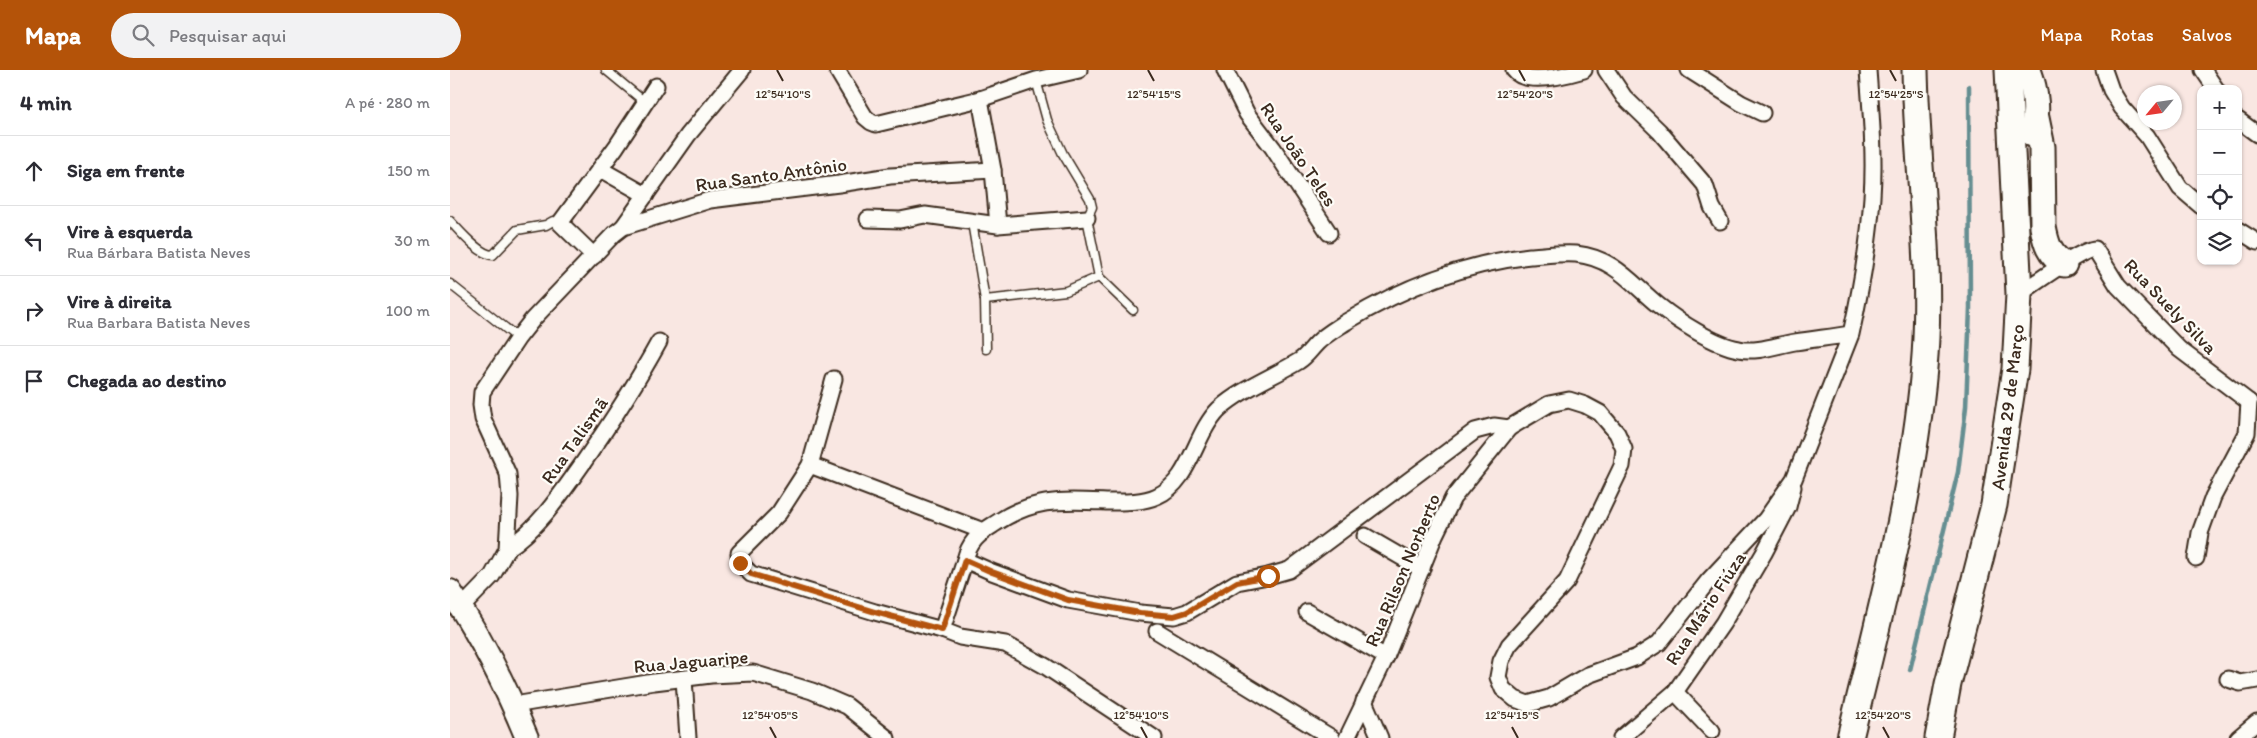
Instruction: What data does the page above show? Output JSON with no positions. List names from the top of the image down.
{
  "streets": {
    "main road": ["Avenida 29 de Março"],
    "street": [
      "Rua João Teles",
      "Rua Santo Antônio",
      "Rua Suely Silva",
      "Rua Talismã",
      "Rua Rilson Norberto",
      "Rua Mário Fiúza",
      "Rua Jaguaripe"
    ]
  },
  "crossings": [
    ["Rua Santo Antônio", "Rua Talismã"],
    ["Rua Suely Silva", "Avenida 29 de Março"]
  ],
  "north": "bottom left",
  "page": {
    "header": "Mapa",
    "search": "Pesquisar aqui",
    "nav": ["Mapa", "Rotas", "Salvos"],
    "heading": ["4 min", "A pé · 280 m"],
    "map_buttons": ["+", "−"],
    "list": [
      ["Siga em frente", "150 m"],
      ["Vire à esquerda", "Rua Bárbara Batista Neves", "30 m"],
      ["Vire à direita", "Rua Barbara Batista Neves", "100 m"],
      "Chegada ao destino"
    ]
  },
  "coordinates": [
    "12°54'10\"S",
    "12°54'15\"S",
    "12°54'20\"S",
    "12°54'25\"S",
    "12°54'05\"S"
  ]
}
